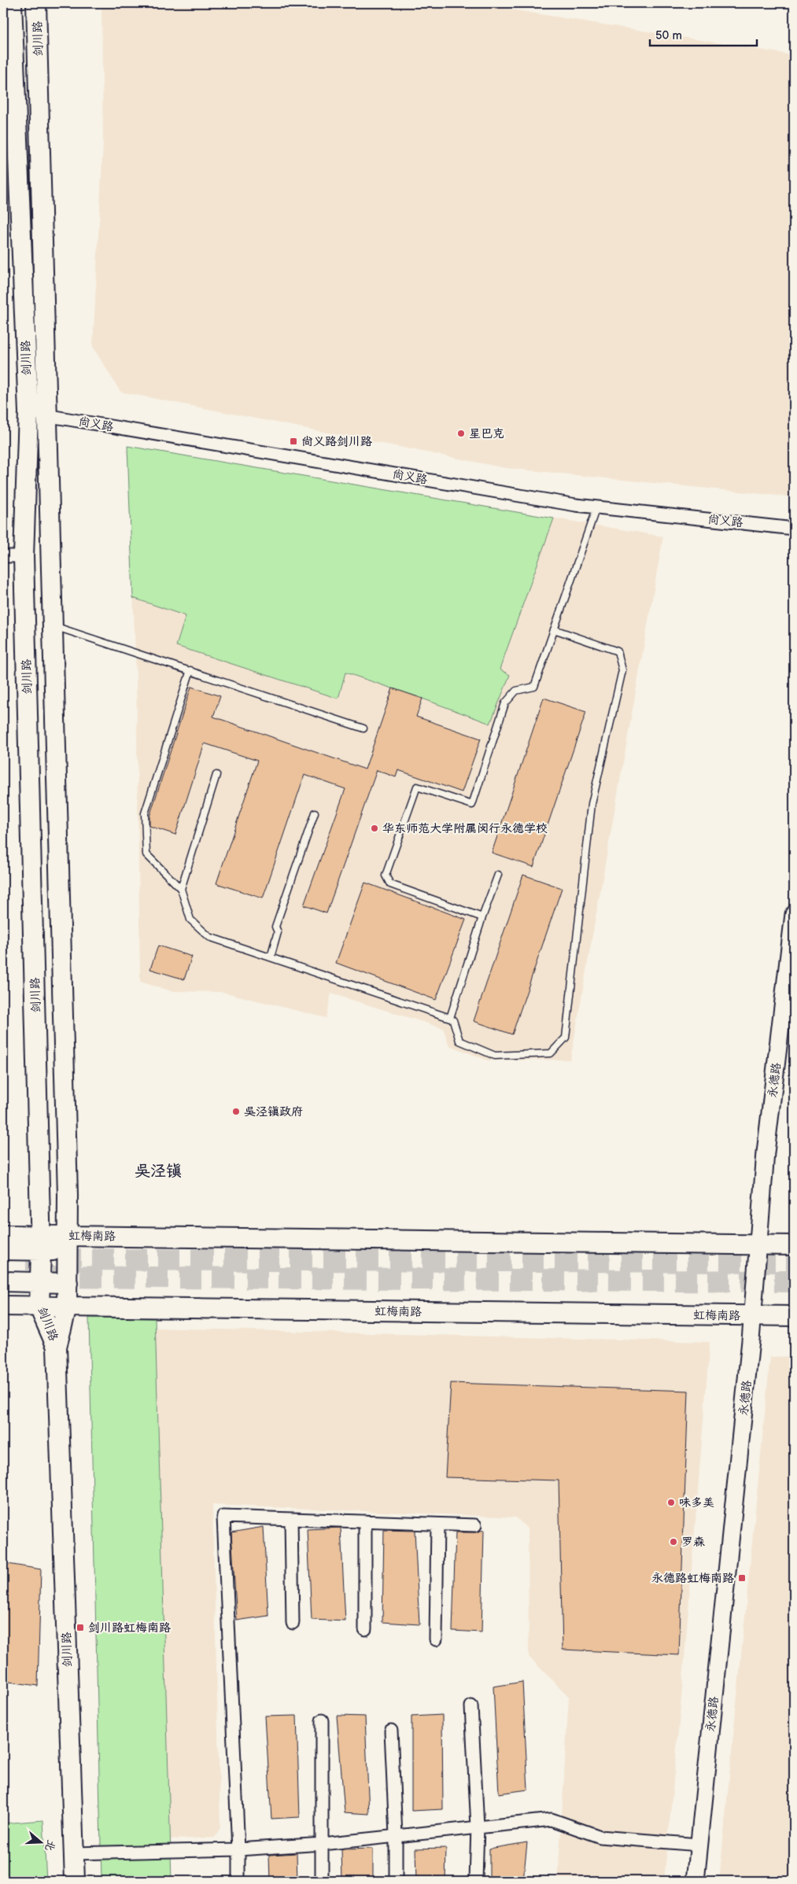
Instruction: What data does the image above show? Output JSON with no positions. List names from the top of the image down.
{
  "streets": {
    "main road": ["剑川路", "虹梅南路"],
    "street": ["尚义路", "永德路"]
  },
  "crossings": [
    ["剑川路", "尚义路"],
    ["剑川路", "虹梅南路"],
    ["永德路", "虹梅南路"]
  ],
  "districts": ["吴泾镇"],
  "places": {
    "other": [
      "星巴克",
      "华东师范大学附属闵行永德学校",
      "吴泾镇政府",
      "味多美",
      "罗森"
    ],
    "transit": ["尚义路剑川路", "永德路虹梅南路", "剑川路虹梅南路"]
  },
  "scale_bar": "50 m",
  "north": "right"
}
